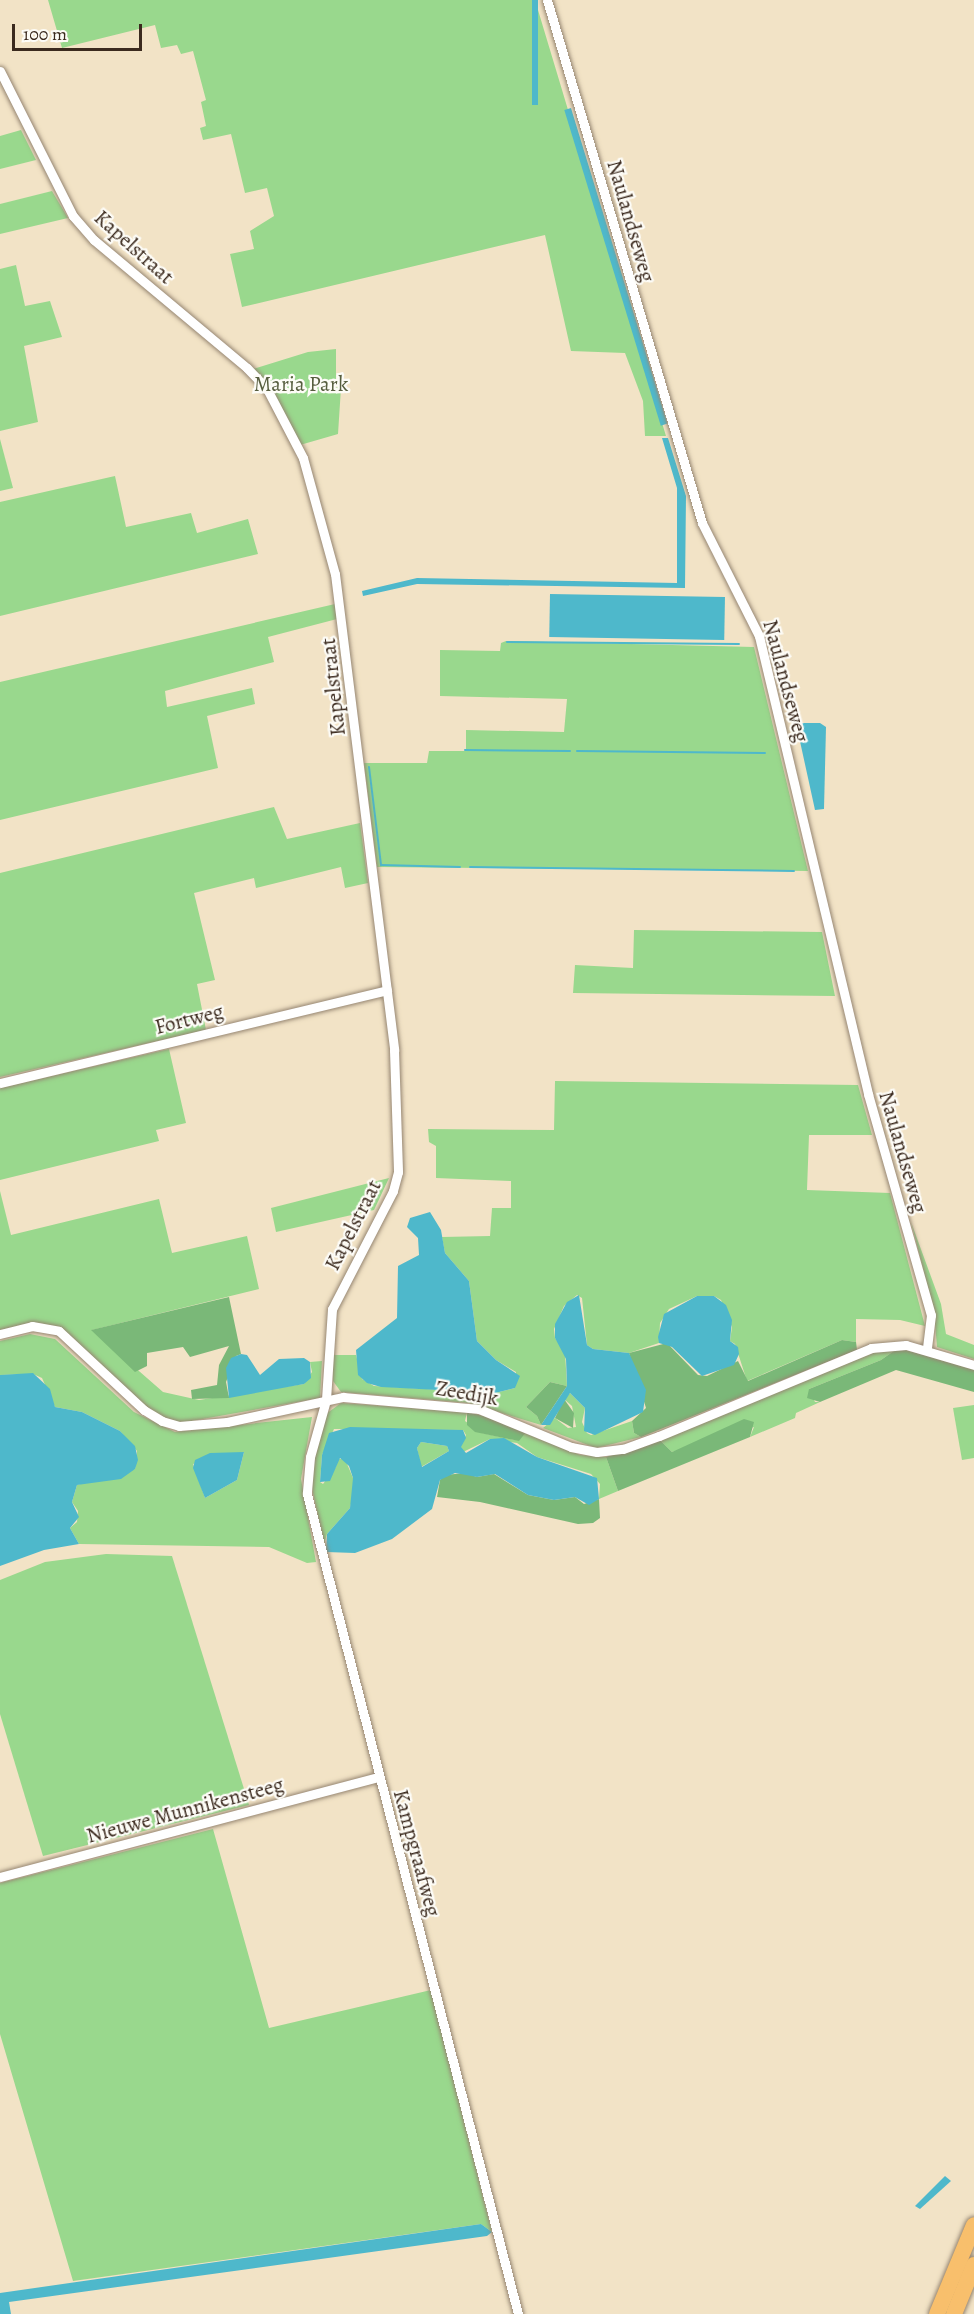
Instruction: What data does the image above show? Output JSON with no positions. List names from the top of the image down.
{
  "streets": {
    "street": [
      "Naulandseweg",
      "Kapelstraat",
      "Fortweg",
      "Zeedijk",
      "Nieuwe Munnikensteeg",
      "Kampgraafweg"
    ]
  },
  "crossings": [
    ["Naulandseweg", "Zeedijk"],
    ["Kapelstraat", "Fortweg"],
    ["Kapelstraat", "Zeedijk"],
    ["Kapelstraat", "Kampgraafweg"],
    ["Zeedijk", "Kampgraafweg"],
    ["Nieuwe Munnikensteeg", "Kampgraafweg"]
  ],
  "parks": ["Maria Park"],
  "scale_bar": "100 m"
}
